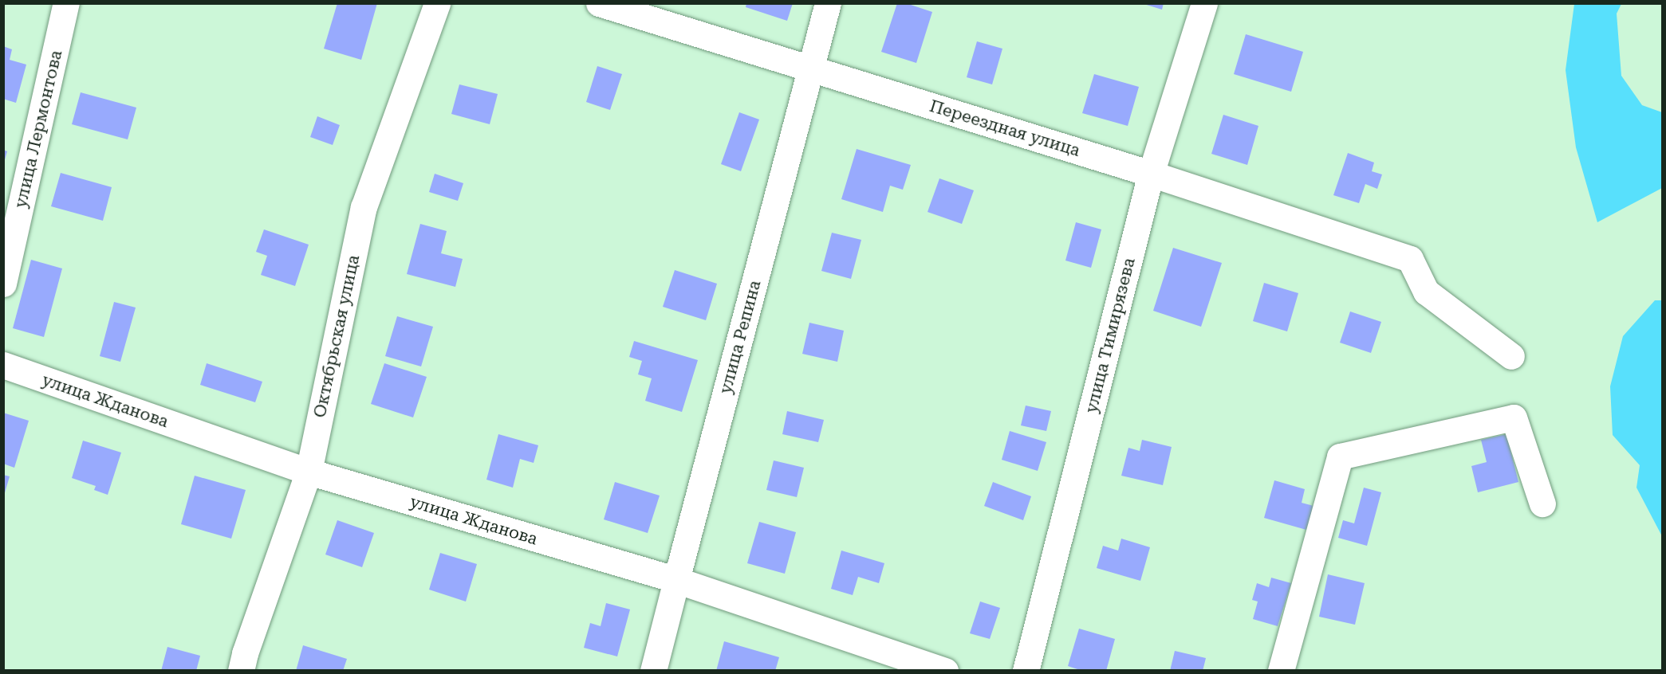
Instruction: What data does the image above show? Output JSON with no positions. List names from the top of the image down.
{
  "streets": {
    "street": [
      "Переездная улица",
      "улица Лермонтова",
      "улица Тимирязева",
      "Октябрьская улица",
      "улица Репина",
      "улица Жданова"
    ]
  },
  "crossings": [
    ["Переездная улица", "улица Тимирязева"],
    ["Переездная улица", "улица Репина"],
    ["Октябрьская улица", "улица Жданова"],
    ["улица Репина", "улица Жданова"]
  ]
}
